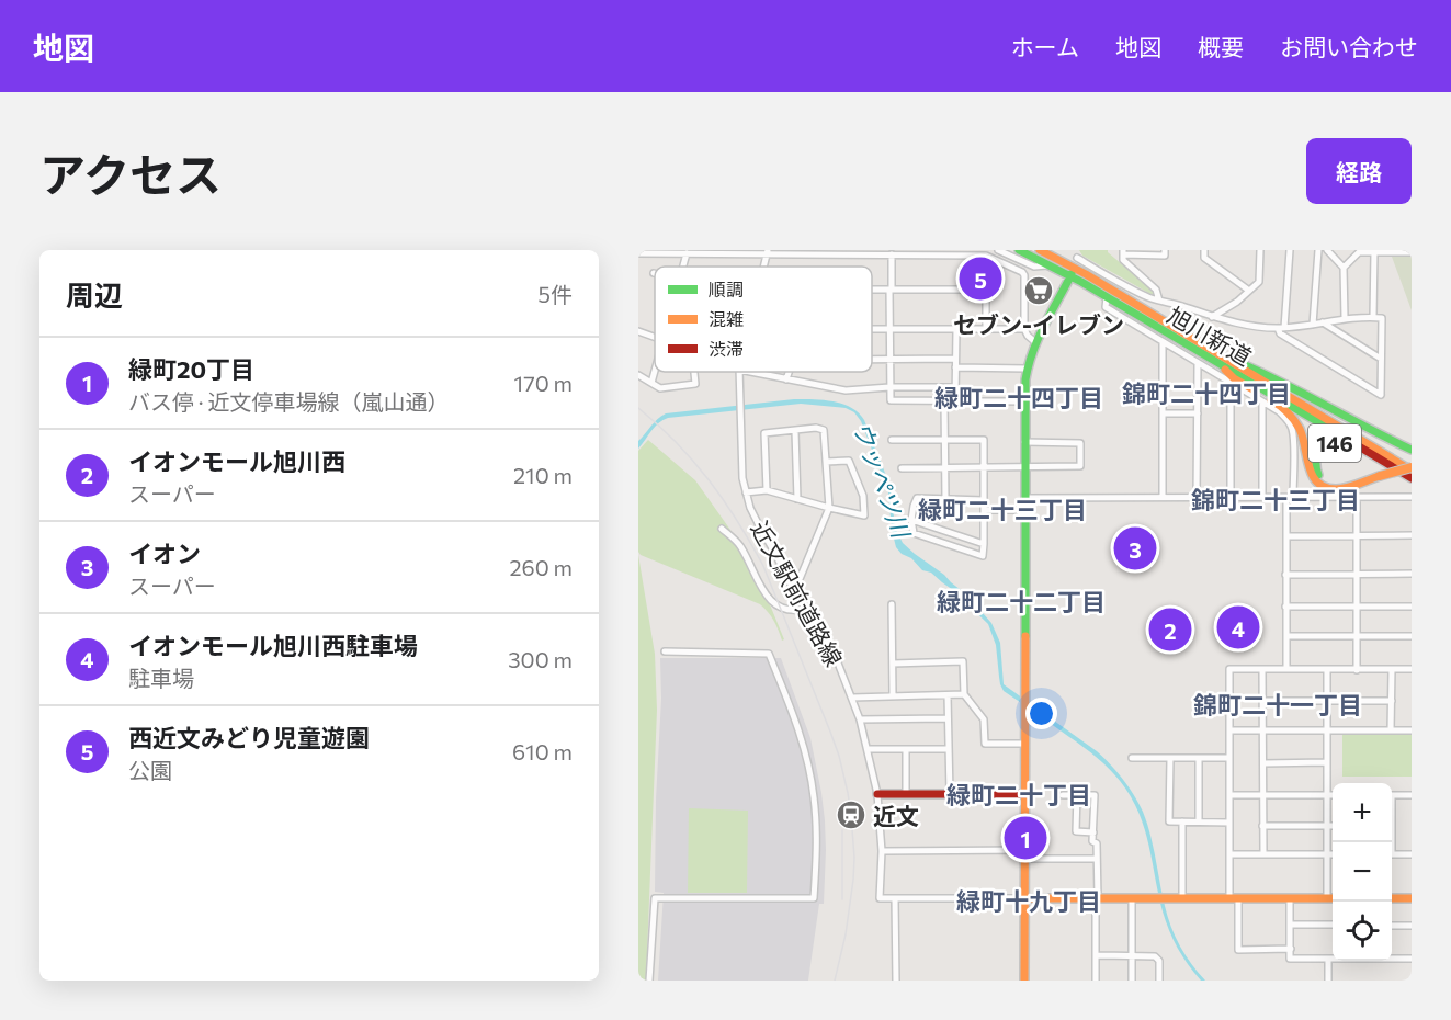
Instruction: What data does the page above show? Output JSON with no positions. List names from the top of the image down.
{
  "streets": {
    "main road": ["旭川新道", "146"],
    "street": ["近文駅前道路線"]
  },
  "crossings": [
    ["旭川新道", "146"]
  ],
  "districts": [
    "錦町二十四丁目",
    "緑町二十四丁目",
    "錦町二十三丁目",
    "緑町二十三丁目",
    "緑町二十二丁目",
    "錦町二十一丁目",
    "緑町二十丁目",
    "緑町十九丁目"
  ],
  "water": ["ウッペツ川"],
  "places": {
    "supermarket": ["セブン-イレブン"],
    "station": ["近文"]
  },
  "legend": ["順調", "混雑", "渋滞"],
  "page": {
    "header": "地図",
    "nav": [
      "ホーム",
      "地図",
      "概要",
      "お問い合わせ"
    ],
    "title": "アクセス",
    "buttons": "経路",
    "heading": ["周辺", "5件"],
    "pins": [
      "5",
      "3",
      "4",
      "2",
      "1"
    ],
    "list": [
      {
        "mark": "1",
        "name": "緑町20丁目",
        "note": "バス停 · 近文停車場線（嵐山通）",
        "value": "170 m"
      },
      {
        "mark": "2",
        "name": "イオンモール旭川西",
        "note": "スーパー",
        "value": "210 m"
      },
      {
        "mark": "3",
        "name": "イオン",
        "note": "スーパー",
        "value": "260 m"
      },
      {
        "mark": "4",
        "name": "イオンモール旭川西駐車場",
        "note": "駐車場",
        "value": "300 m"
      },
      {
        "mark": "5",
        "name": "西近文みどり児童遊園",
        "note": "公園",
        "value": "610 m"
      }
    ],
    "map_buttons": ["+", "−"]
  }
}
